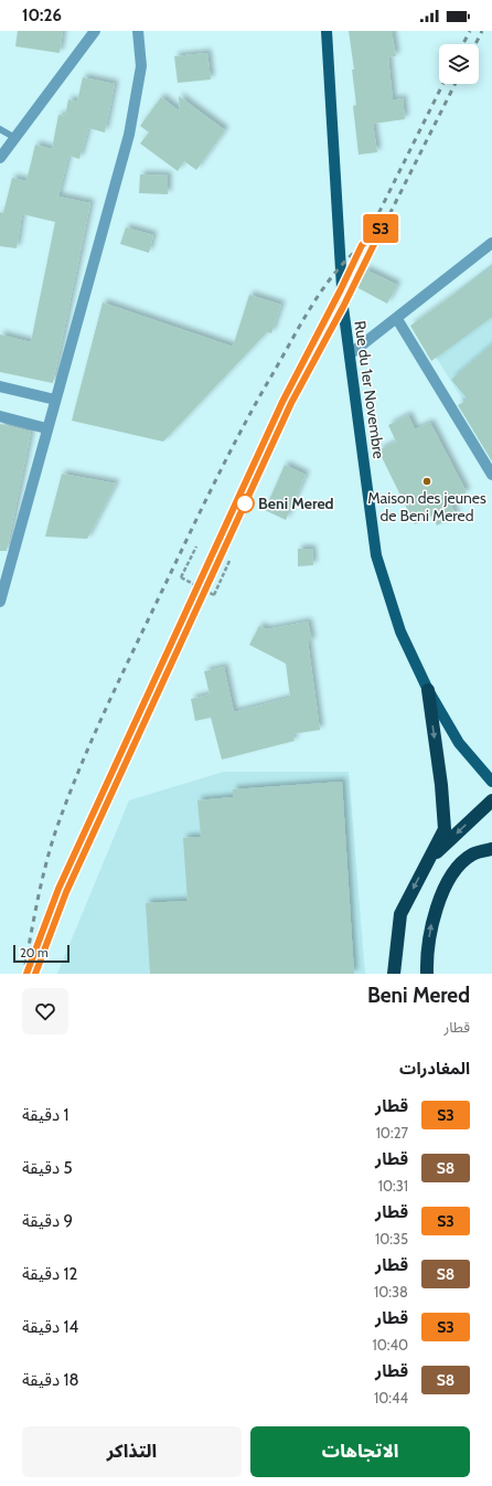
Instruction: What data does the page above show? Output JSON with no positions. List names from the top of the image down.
{
  "streets": {
    "main road": ["Rue du 1er Novembre"]
  },
  "places": ["Maison des jeunes de Beni Mered", "Beni Mered"],
  "scale_bar": "20 m",
  "page": {
    "status": "10:26",
    "on_map": "S3",
    "scale": "20 m",
    "heading": [
      ["Beni Mered", "قطار"],
      "المغادرات"
    ],
    "list": [
      {
        "mark": "S3",
        "name": "قطار",
        "note": "10:27",
        "value": "1 دقيقة"
      },
      {
        "mark": "S8",
        "name": "قطار",
        "note": "10:31",
        "value": "5 دقيقة"
      },
      {
        "mark": "S3",
        "name": "قطار",
        "note": "10:35",
        "value": "9 دقيقة"
      },
      {
        "mark": "S8",
        "name": "قطار",
        "note": "10:38",
        "value": "12 دقيقة"
      },
      {
        "mark": "S3",
        "name": "قطار",
        "note": "10:40",
        "value": "14 دقيقة"
      },
      {
        "mark": "S8",
        "name": "قطار",
        "note": "10:44",
        "value": "18 دقيقة"
      }
    ],
    "buttons": ["الاتجاهات", "التذاكر"]
  }
}
